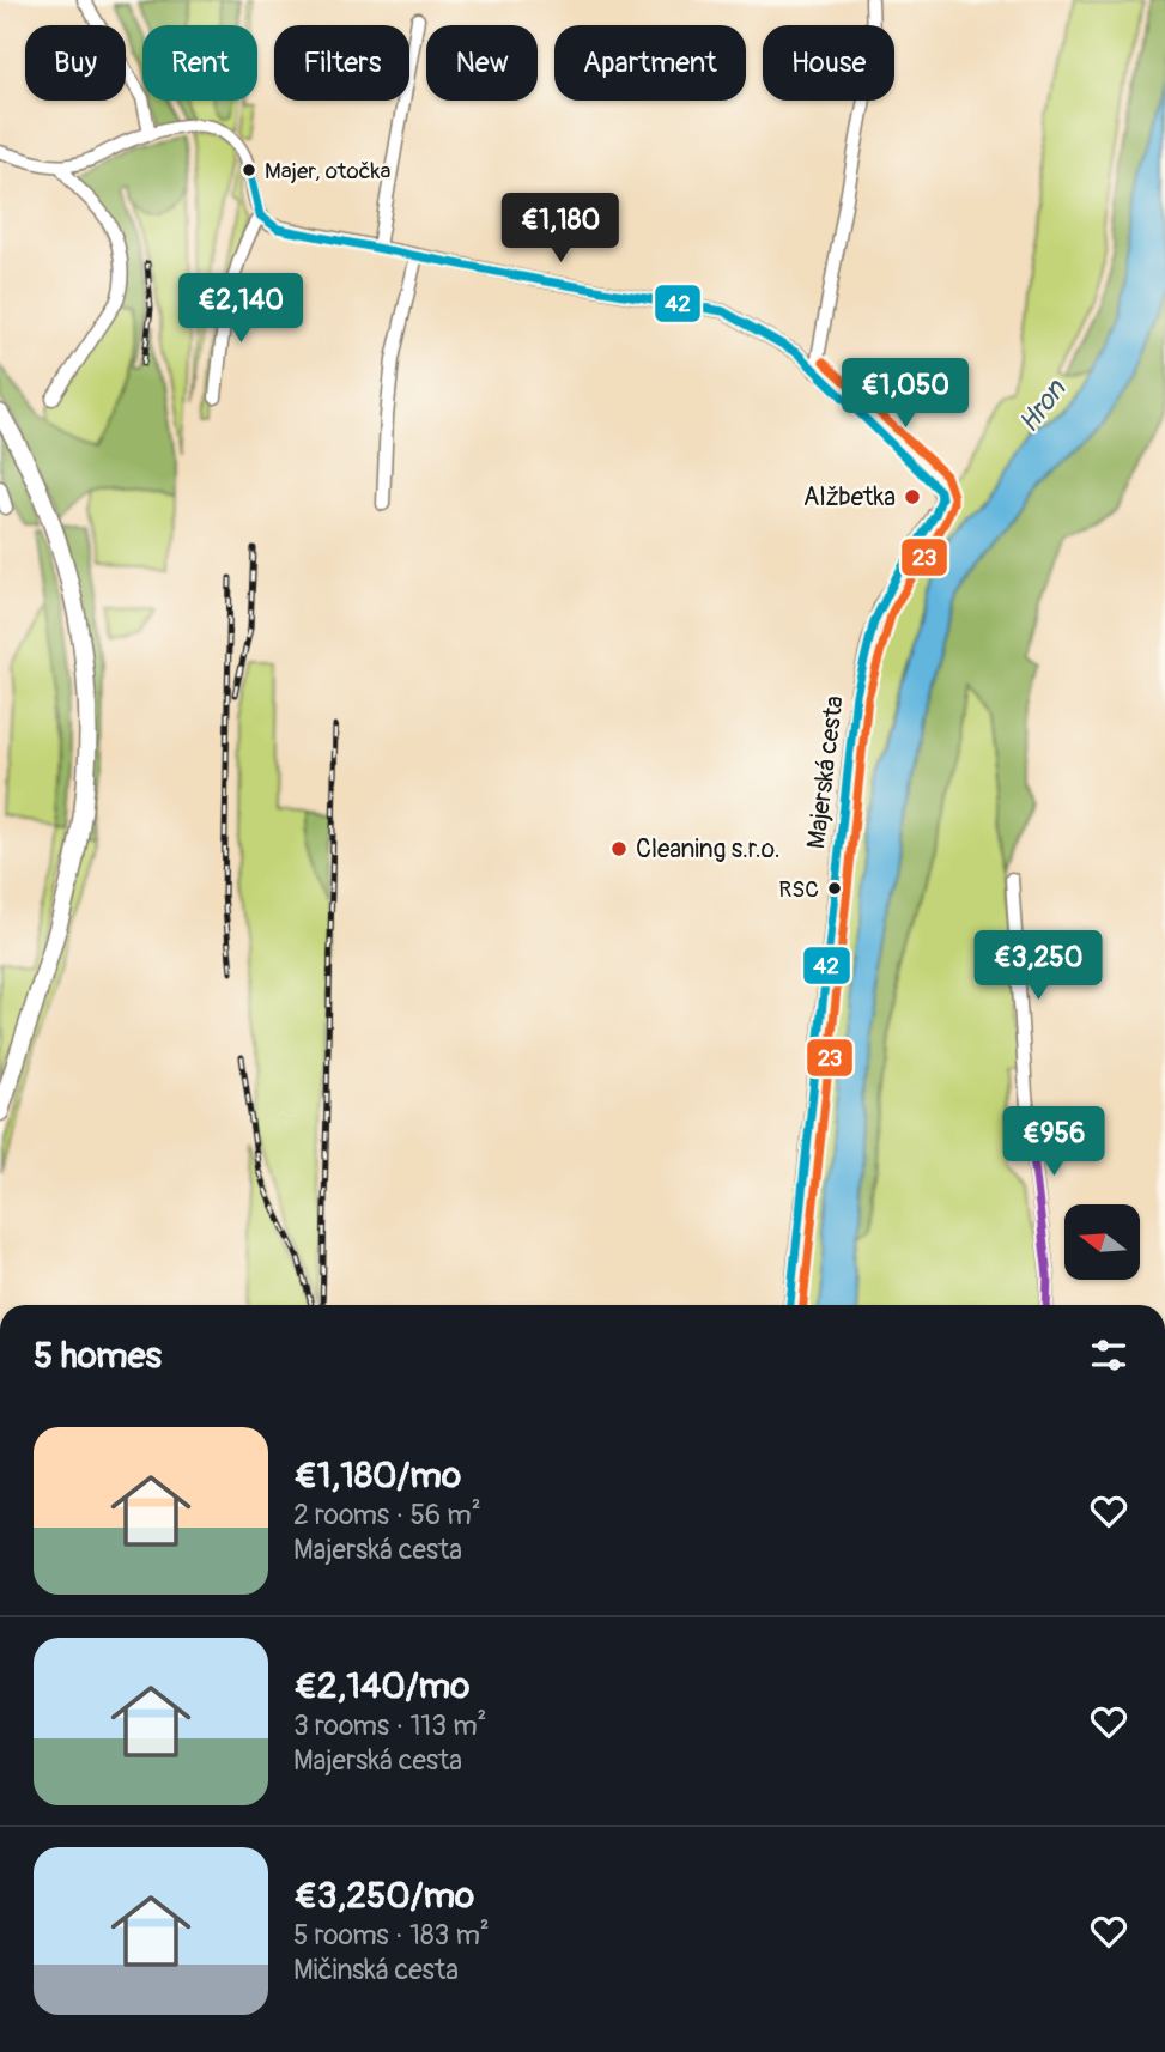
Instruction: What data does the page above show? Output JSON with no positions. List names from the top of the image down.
{
  "streets": {
    "street": ["Majerská cesta"]
  },
  "water": ["Hron"],
  "places": [
    "Majer, otočka",
    "Alžbetka",
    "Cleaning s.r.o.",
    "RSC"
  ],
  "lines": ["transit line 42", "transit line 23"],
  "north": "left",
  "page": {
    "chip": [
      "Buy",
      "Rent",
      "Filters",
      "New",
      "Apartment",
      "House"
    ],
    "price": [
      "€1,180",
      "€2,140",
      "€1,050",
      "€3,250",
      "€956"
    ],
    "heading": "5 homes",
    "list": [
      {
        "name": "€1,180/mo",
        "note": "2 rooms · 56 m² · Majerská cesta"
      },
      {
        "name": "€2,140/mo",
        "note": "3 rooms · 113 m² · Majerská cesta"
      },
      {
        "name": "€3,250/mo",
        "note": "5 rooms · 183 m² · Mičinská cesta"
      }
    ]
  }
}
